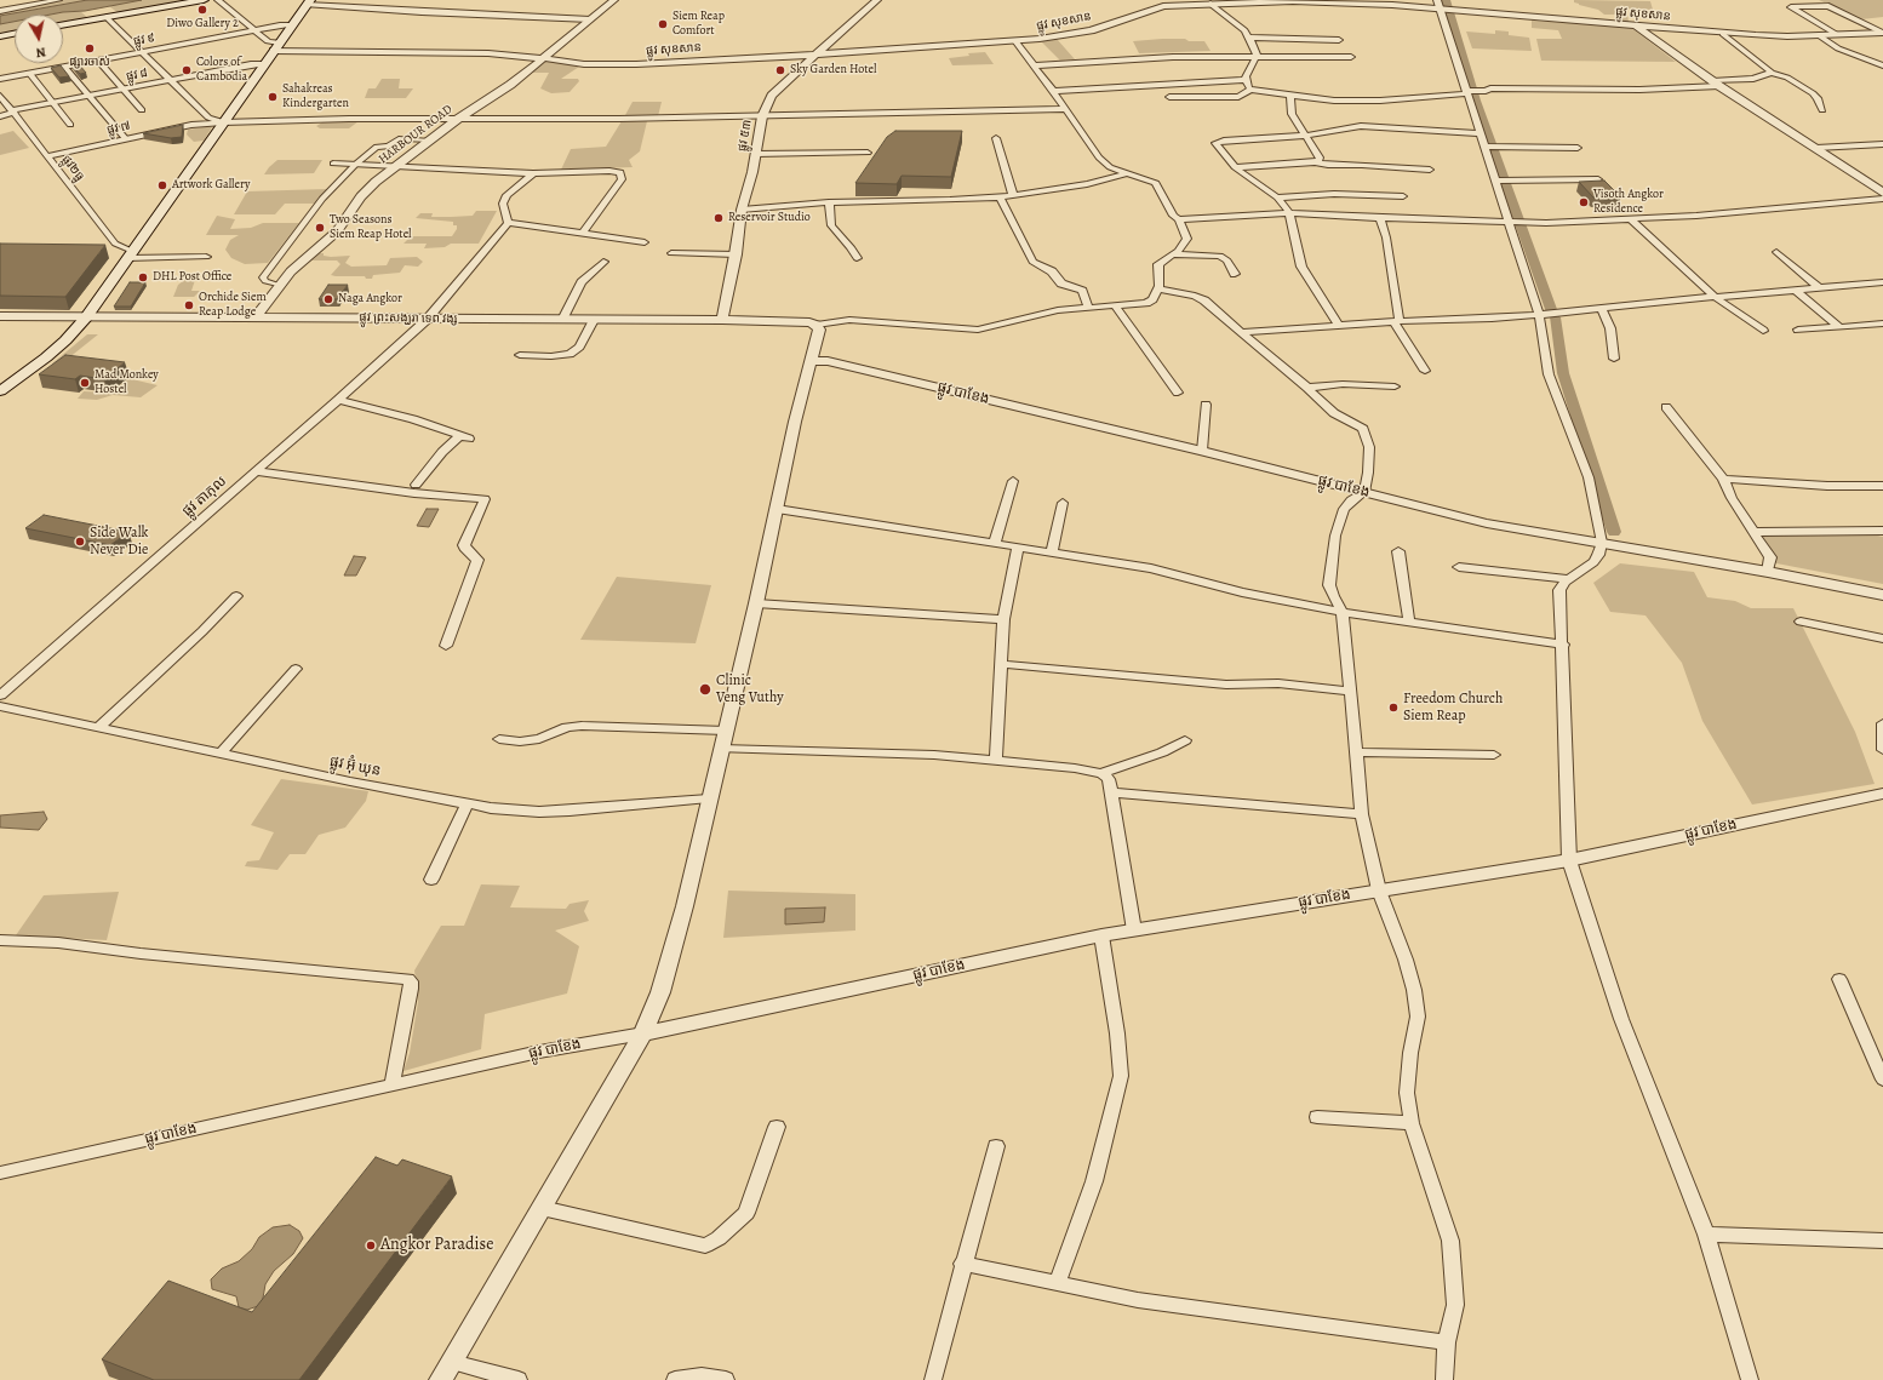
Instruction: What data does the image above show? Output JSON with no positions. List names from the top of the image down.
{
  "streets": {
    "street": [
      "ផ្លូវ សុខសាន",
      "ផ្លូវ ៩",
      "ផ្លូវ ៨",
      "ផ្លូវ ៧",
      "HARBOUR ROAD",
      "ផ្លូវ ៥៣",
      "ផ្លូវ២ធ្នូ",
      "ផ្លូវ ព្រះសង្ឃរា ទេព វង្ស",
      "ផ្លូវ បាខែង",
      "ផ្លូវ តាភុល",
      "ផ្លូវ អ៊ុំ ឃុន"
    ]
  },
  "crossings": [
    ["ផ្លូវ សុខសាន", "HARBOUR ROAD"],
    ["ផ្លូវ សុខសាន", "ផ្លូវ ៥៣"],
    ["ផ្លូវ ៨", "ផ្លូវ២ធ្នូ"],
    ["ផ្លូវ ៧", "HARBOUR ROAD"],
    ["ផ្លូវ ៧", "ផ្លូវ ៥៣"],
    ["ផ្លូវ ៧", "ផ្លូវ២ធ្នូ"],
    ["HARBOUR ROAD", "ផ្លូវ ព្រះសង្ឃរា ទេព វង្ស"],
    ["ផ្លូវ ៥៣", "ផ្លូវ ព្រះសង្ឃរា ទេព វង្ស"],
    ["ផ្លូវ ព្រះសង្ឃរា ទេព វង្ស", "ផ្លូវ តាភុល"]
  ],
  "places": [
    "Diwo Gallery 2",
    "Siem Reap Comfort",
    "ផ្សារចាស់",
    "Colors of Cambodia",
    "Sky Garden Hotel",
    "Sahakreas Kindergarten",
    "Artwork Gallery",
    "Visoth Angkor Residence",
    "Reservoir Studio",
    "Two Seasons Siem Reap Hotel",
    "DHL Post Office",
    "Naga Angkor",
    "Orchide Siem Reap Lodge",
    "Mad Monkey Hostel",
    "Side Walk Never Die",
    "Clinic Veng Vuthy",
    "Freedom Church Siem Reap",
    "Angkor Paradise"
  ],
  "north": "bottom"
}
